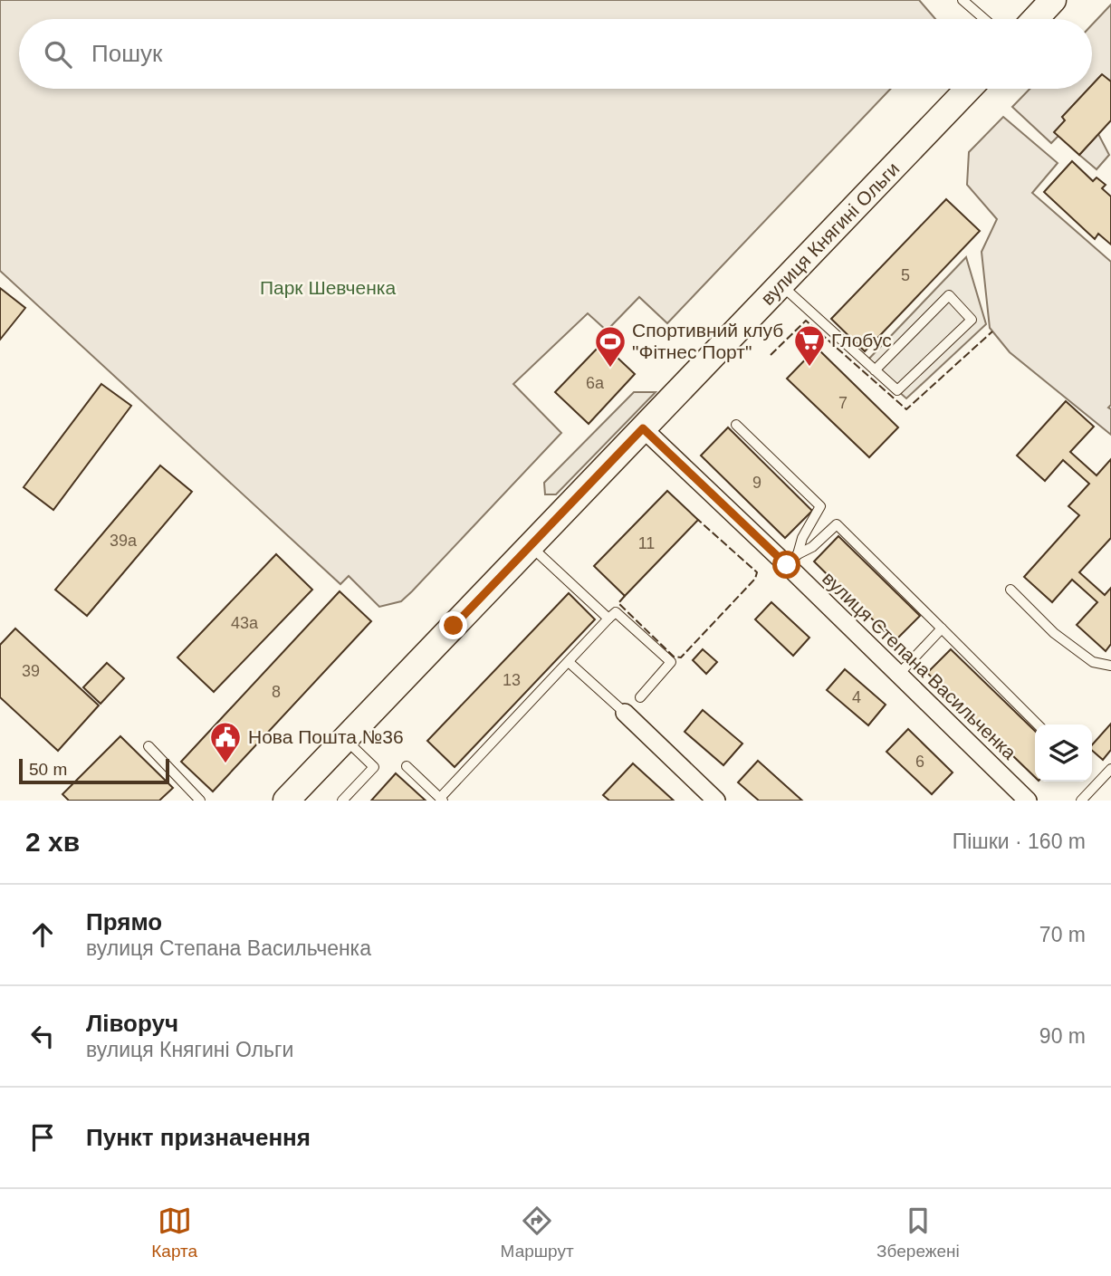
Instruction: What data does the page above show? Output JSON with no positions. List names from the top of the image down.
{
  "streets": {
    "street": ["вулиця Княгині Ольги", "вулиця Степана Васильченка"]
  },
  "crossings": [
    ["вулиця Княгині Ольги", "вулиця Степана Васильченка"]
  ],
  "parks": ["Парк Шевченка"],
  "places": {
    "supermarket": ["Глобус"],
    "sports": ["Спортивний клуб \"Фітнес Порт\""],
    "public building": ["Нова Пошта №36"]
  },
  "house_numbers": [
    "5",
    "6а",
    "7",
    "9",
    "39а",
    "11",
    "43а",
    "39",
    "13",
    "8",
    "4",
    "6"
  ],
  "scale_bar": "50 m",
  "page": {
    "search": "Пошук",
    "scale": "50 m",
    "heading": ["2 хв", "Пішки · 160 m"],
    "list": [
      ["Прямо", "вулиця Степана Васильченка", "70 m"],
      ["Ліворуч", "вулиця Княгині Ольги", "90 m"],
      "Пункт призначення"
    ],
    "nav": ["Карта", "Маршрут", "Збережені"]
  }
}
